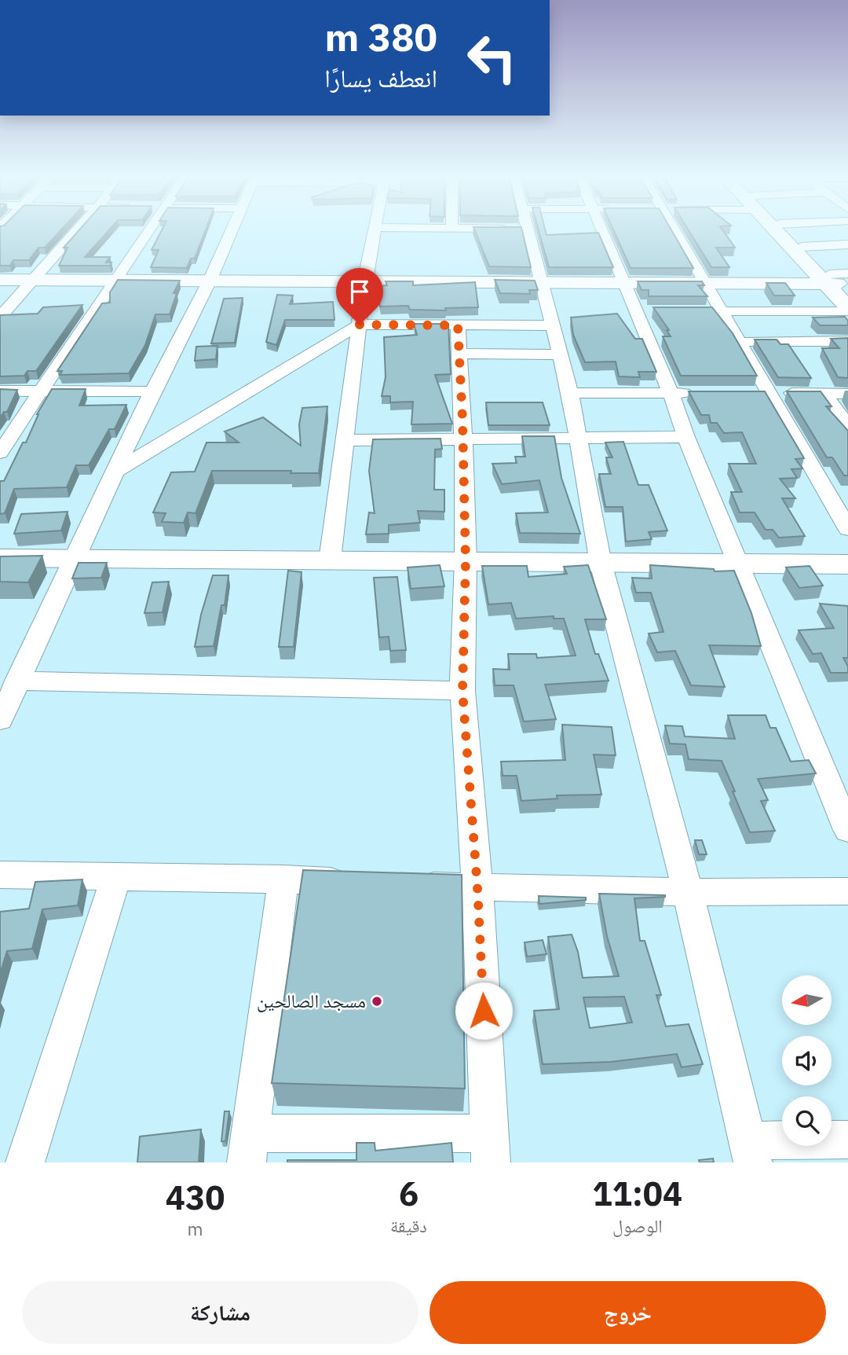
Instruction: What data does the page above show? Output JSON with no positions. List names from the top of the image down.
{
  "places": ["مسجد الصالحين"],
  "north": "left",
  "page": {
    "turn": ["380 m", "انعطف يسارًا"],
    "eta": [
      "11:04",
      "الوصول",
      "6",
      "دقيقة",
      "430",
      "m"
    ],
    "buttons": ["خروج", "مشاركة"]
  }
}
